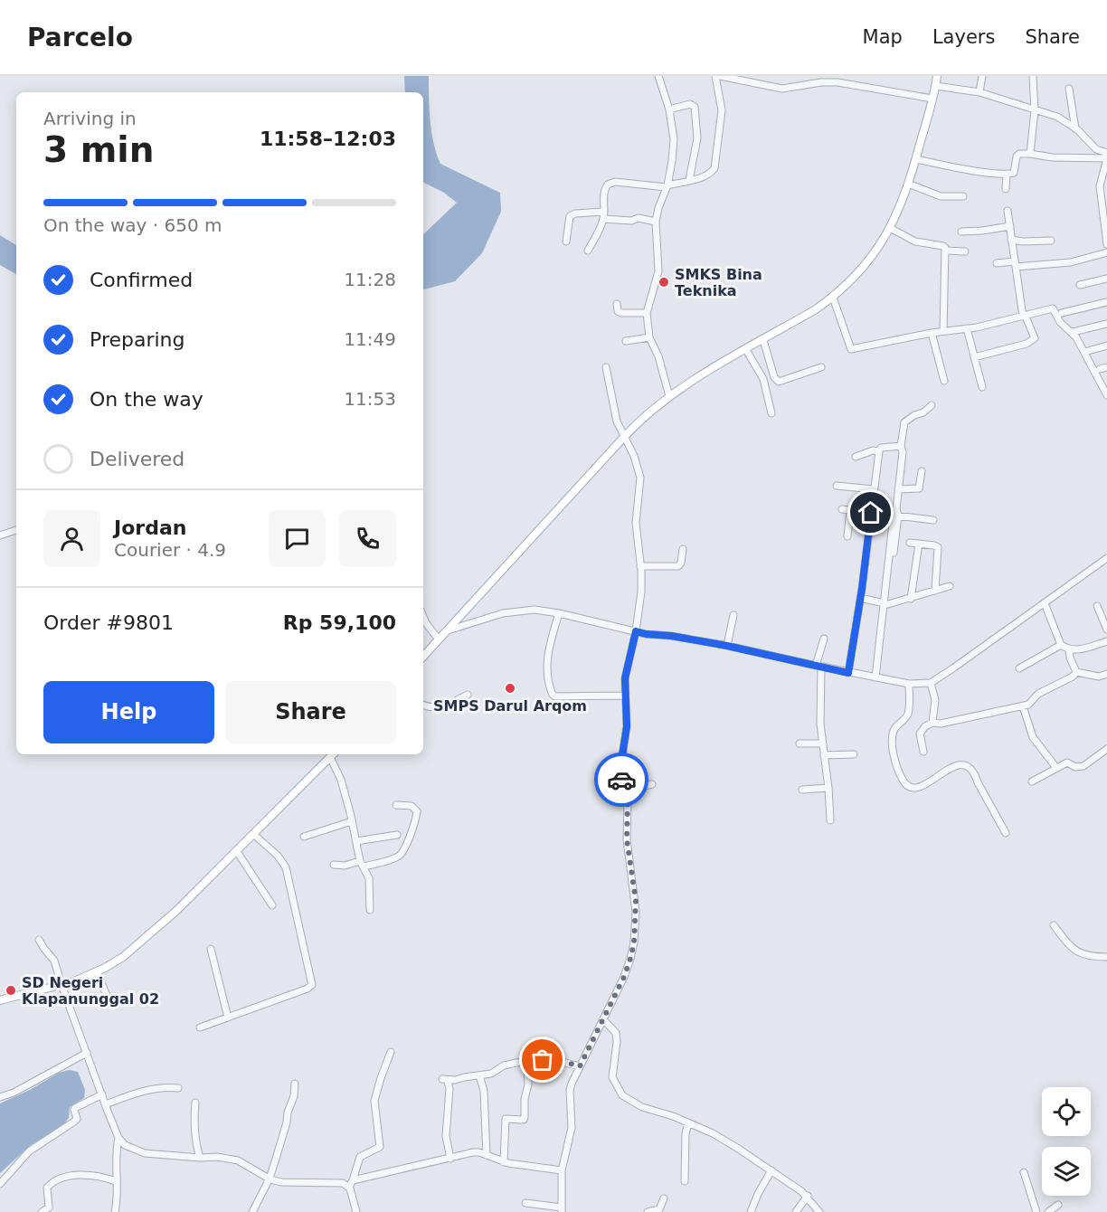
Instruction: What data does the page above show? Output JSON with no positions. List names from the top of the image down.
{
  "places": ["SMKS Bina Teknika", "SMPS Darul Arqom", "SD Negeri Klapanunggal 02"],
  "page": {
    "header": "Parcelo",
    "nav": ["Map", "Layers", "Share"],
    "heading": ["3 min", "Arriving in", "11:58–12:03"],
    "panel": [
      "Jordan",
      "Courier · 4.9",
      "Order #9801",
      "Rp 59,100"
    ],
    "bar": "On the way · 650 m",
    "list": [
      ["Confirmed", "11:28"],
      ["Preparing", "11:49"],
      ["On the way", "11:53"],
      "Delivered"
    ],
    "buttons": ["Help", "Share"]
  }
}
